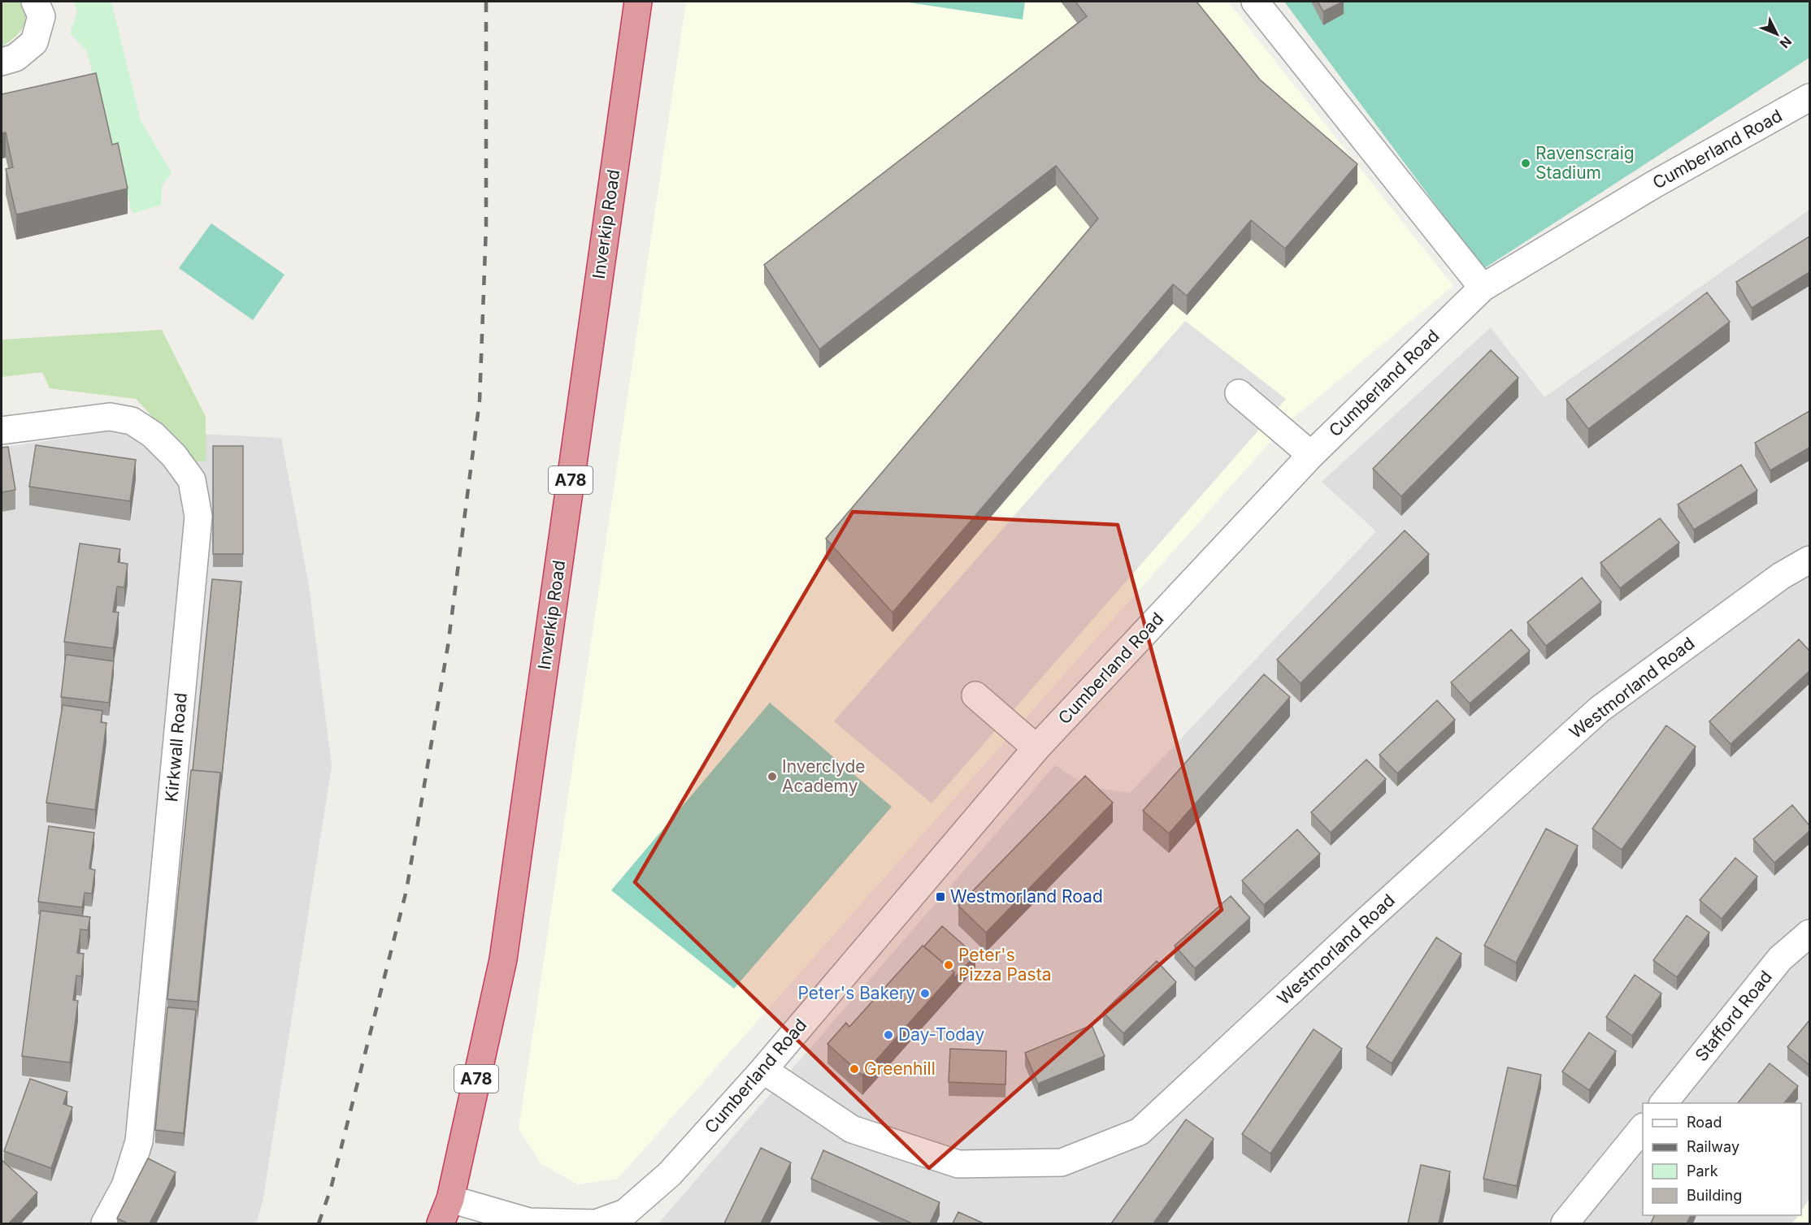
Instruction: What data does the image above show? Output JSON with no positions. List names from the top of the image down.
{
  "streets": {
    "highway": ["Inverkip Road", "A78"],
    "street": [
      "Cumberland Road",
      "Westmorland Road",
      "Kirkwall Road",
      "Stafford Road"
    ]
  },
  "crossings": [
    ["Cumberland Road", "Inverkip Road"],
    ["Cumberland Road", "Westmorland Road"]
  ],
  "places": {
    "other": [
      "Ravenscraig Stadium",
      "Inverclyde Academy",
      "Peter's Pizza Pasta",
      "Peter's Bakery",
      "Day-Today",
      "Greenhill"
    ],
    "transit": ["Westmorland Road"]
  },
  "legend": [
    "Road",
    "Railway",
    "Park",
    "Building"
  ],
  "north": "bottom right"
}
